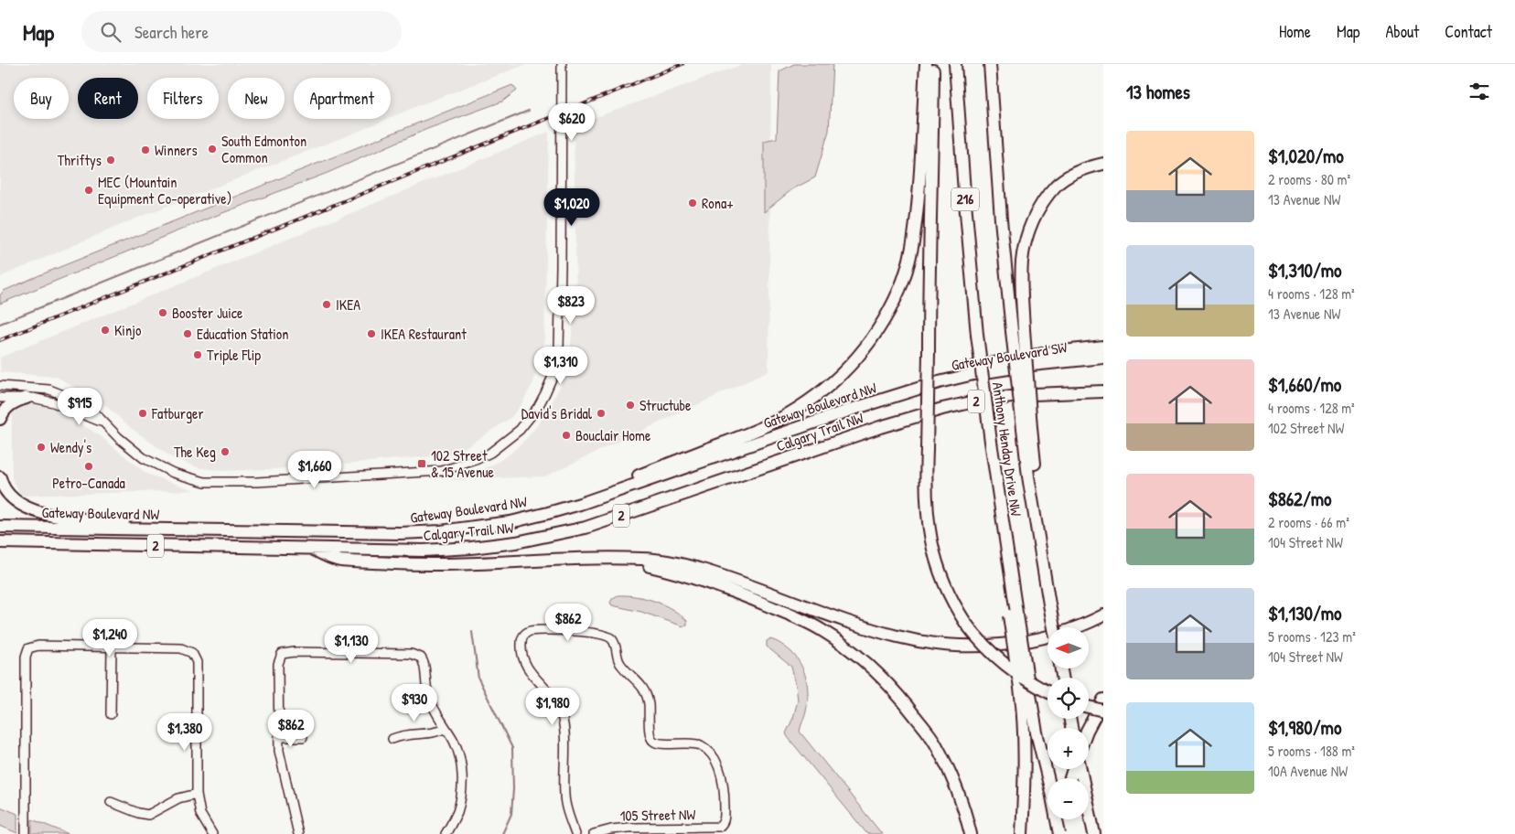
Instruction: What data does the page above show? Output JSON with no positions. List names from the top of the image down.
{
  "streets": {
    "highway": [
      "216",
      "Gateway Boulevard SW",
      "2",
      "Gateway Boulevard NW",
      "Calgary Trail NW",
      "Anthony Henday Drive NW"
    ],
    "street": ["105 Street NW"]
  },
  "crossings": [
    ["Gateway Boulevard SW", "Gateway Boulevard NW"]
  ],
  "places": {
    "other": [
      "South Edmonton Common",
      "Winners",
      "Thriftys",
      "MEC (Mountain Equipment Co-operative)",
      "Rona+",
      "IKEA",
      "Booster Juice",
      "Kinjo",
      "Education Station",
      "IKEA Restaurant",
      "Triple Flip",
      "Structube",
      "Fatburger",
      "David's Bridal",
      "Bouclair Home",
      "Wendy's",
      "The Keg",
      "Petro-Canada"
    ],
    "transit": ["102 Street & 15 Avenue"]
  },
  "north": "left",
  "page": {
    "header": "Map",
    "search": "Search here",
    "nav": [
      "Home",
      "Map",
      "About",
      "Contact"
    ],
    "heading": "13 homes",
    "chip": [
      "Buy",
      "Rent",
      "Filters",
      "New",
      "Apartment"
    ],
    "price": [
      "$620",
      "$1,020",
      "$823",
      "$1,310",
      "$915",
      "$1,660",
      "$862",
      "$1,240",
      "$1,130",
      "$930",
      "$1,980",
      "$862",
      "$1,380"
    ],
    "list": [
      {
        "name": "$1,020/mo",
        "note": "2 rooms · 80 m² · 13 Avenue NW"
      },
      {
        "name": "$1,310/mo",
        "note": "4 rooms · 128 m² · 13 Avenue NW"
      },
      {
        "name": "$1,660/mo",
        "note": "4 rooms · 128 m² · 102 Street NW"
      },
      {
        "name": "$862/mo",
        "note": "2 rooms · 66 m² · 104 Street NW"
      },
      {
        "name": "$1,130/mo",
        "note": "5 rooms · 123 m² · 104 Street NW"
      },
      {
        "name": "$1,980/mo",
        "note": "5 rooms · 188 m² · 10A Avenue NW"
      }
    ],
    "map_buttons": ["+", "−"]
  }
}
